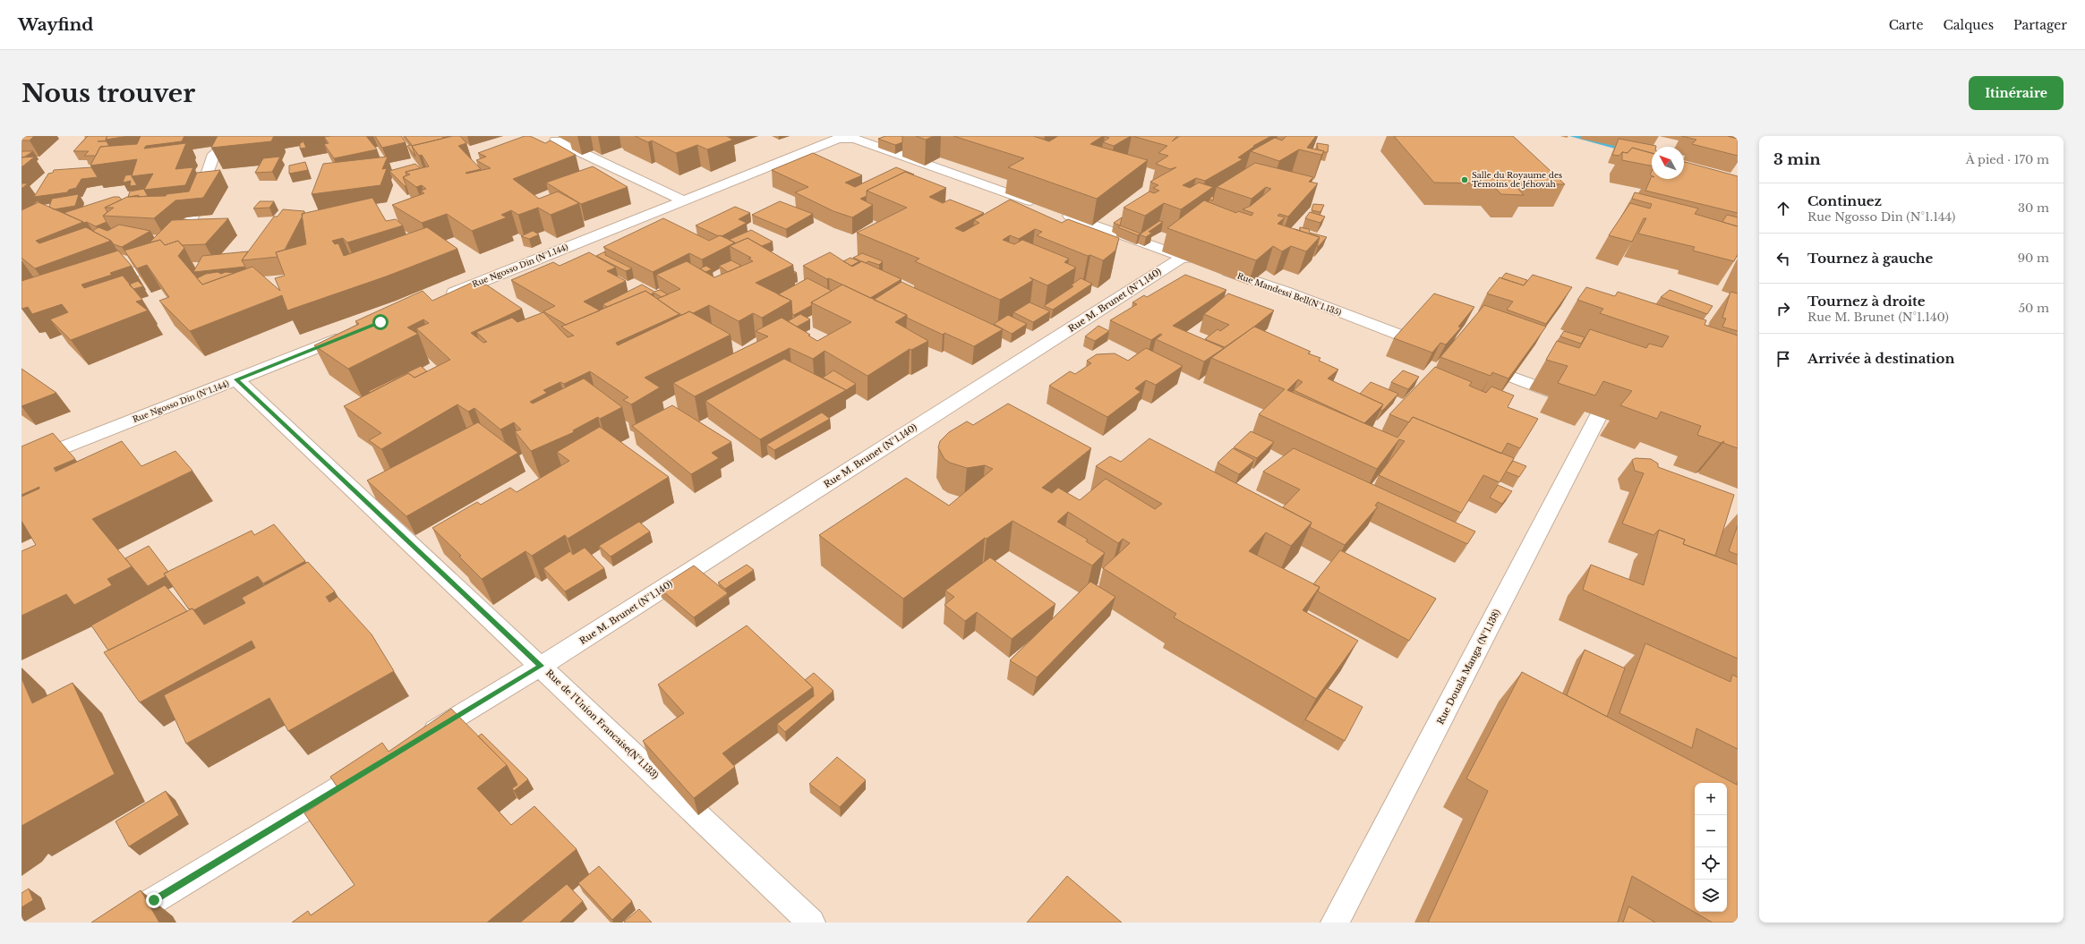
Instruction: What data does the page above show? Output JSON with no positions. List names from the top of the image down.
{
  "streets": {
    "street": [
      "Rue Ngosso Din (N°1.144)",
      "Rue Mandessi Bell(N°1.135)",
      "Rue M. Brunet (N°1.140)",
      "Rue Douala Manga (N°1.138)",
      "Rue de l'Union Francaise(N°1.133)"
    ]
  },
  "crossings": [
    ["Rue Ngosso Din (N°1.144)", "Rue Mandessi Bell(N°1.135)"],
    ["Rue Ngosso Din (N°1.144)", "Rue de l'Union Francaise(N°1.133)"],
    ["Rue Mandessi Bell(N°1.135)", "Rue M. Brunet (N°1.140)"],
    ["Rue M. Brunet (N°1.140)", "Rue de l'Union Francaise(N°1.133)"]
  ],
  "places": ["Salle du Royaume des Témoins de Jéhovah"],
  "north": "top left",
  "page": {
    "header": "Wayfind",
    "nav": ["Carte", "Calques", "Partager"],
    "buttons": "Itinéraire",
    "title": "Nous trouver",
    "heading": ["3 min", "À pied · 170 m"],
    "list": [
      ["Continuez", "Rue Ngosso Din (N°1.144)", "30 m"],
      ["Tournez à gauche", "90 m"],
      ["Tournez à droite", "Rue M. Brunet (N°1.140)", "50 m"],
      "Arrivée à destination"
    ],
    "map_buttons": ["+", "−"]
  }
}
